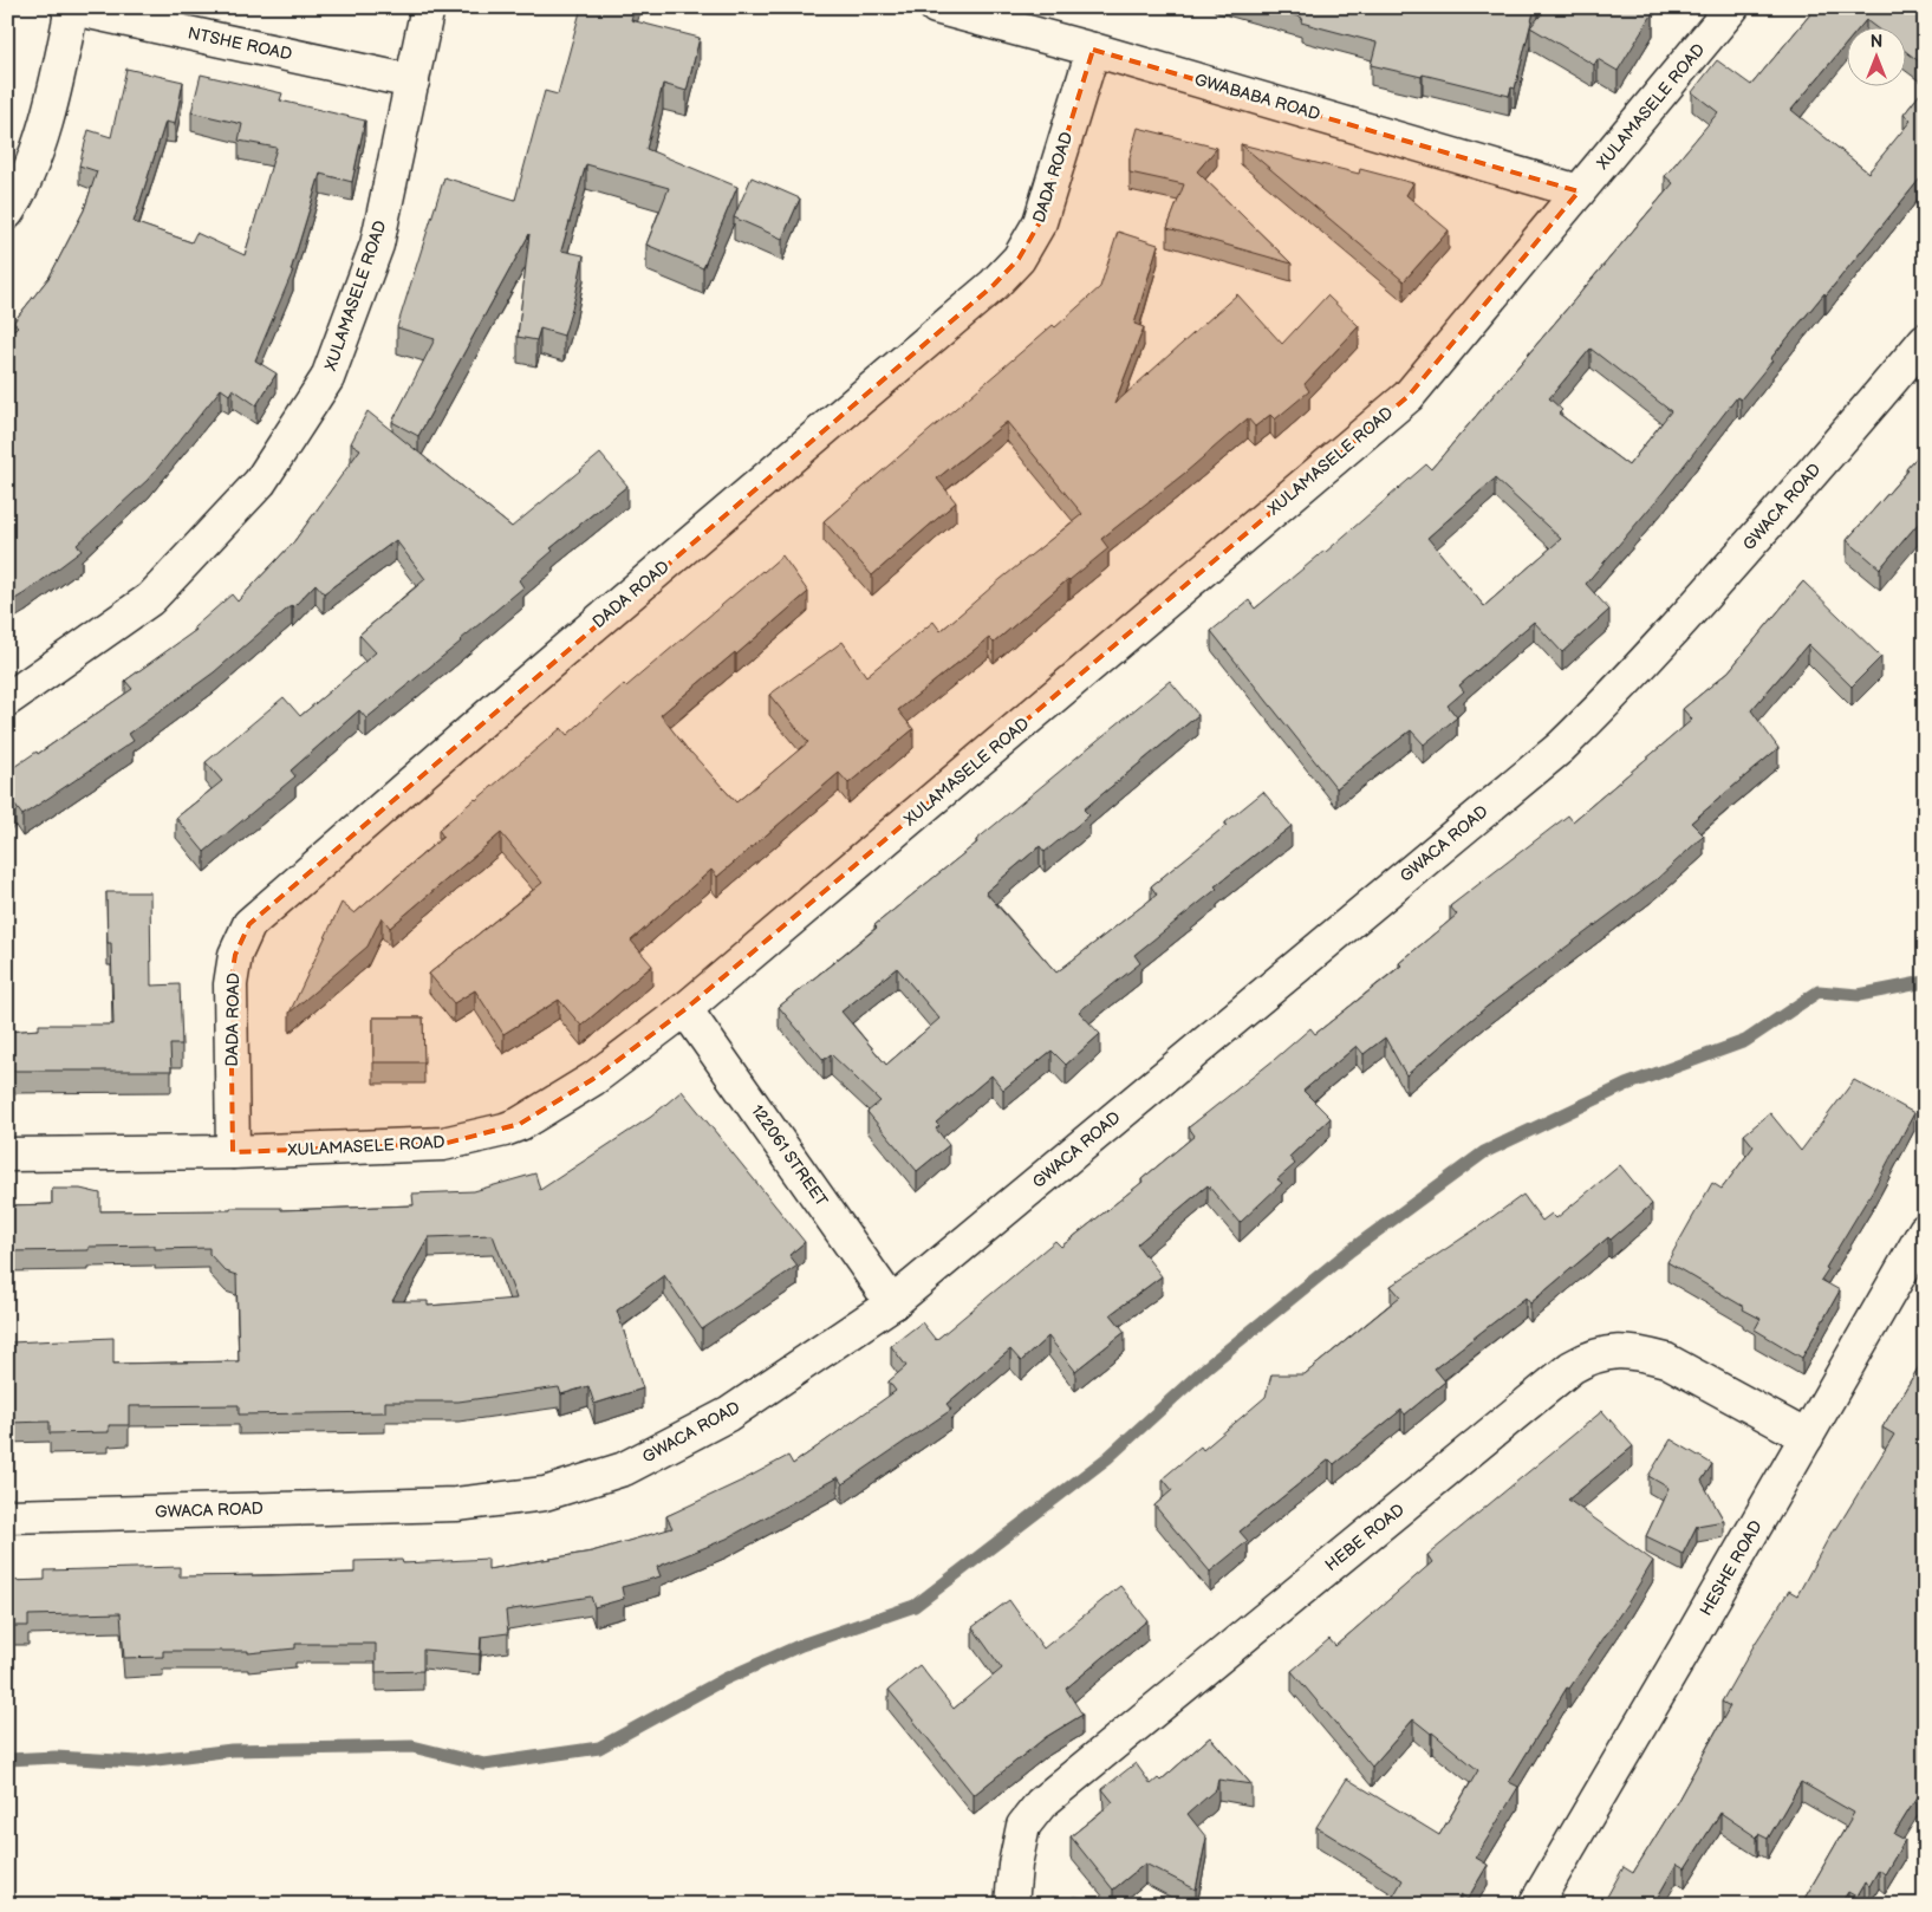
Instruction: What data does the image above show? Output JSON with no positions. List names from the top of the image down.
{
  "streets": {
    "street": [
      "NTSHE ROAD",
      "GWABABA ROAD",
      "XULAMASELE ROAD",
      "DADA ROAD",
      "GWACA ROAD",
      "122061 STREET",
      "HEBE ROAD",
      "HESHE ROAD"
    ]
  },
  "crossings": [
    ["NTSHE ROAD", "XULAMASELE ROAD"],
    ["GWABABA ROAD", "XULAMASELE ROAD"],
    ["GWABABA ROAD", "DADA ROAD"],
    ["XULAMASELE ROAD", "DADA ROAD"],
    ["XULAMASELE ROAD", "122061 STREET"],
    ["GWACA ROAD", "122061 STREET"],
    ["HEBE ROAD", "HESHE ROAD"]
  ],
  "north": "top"
}
